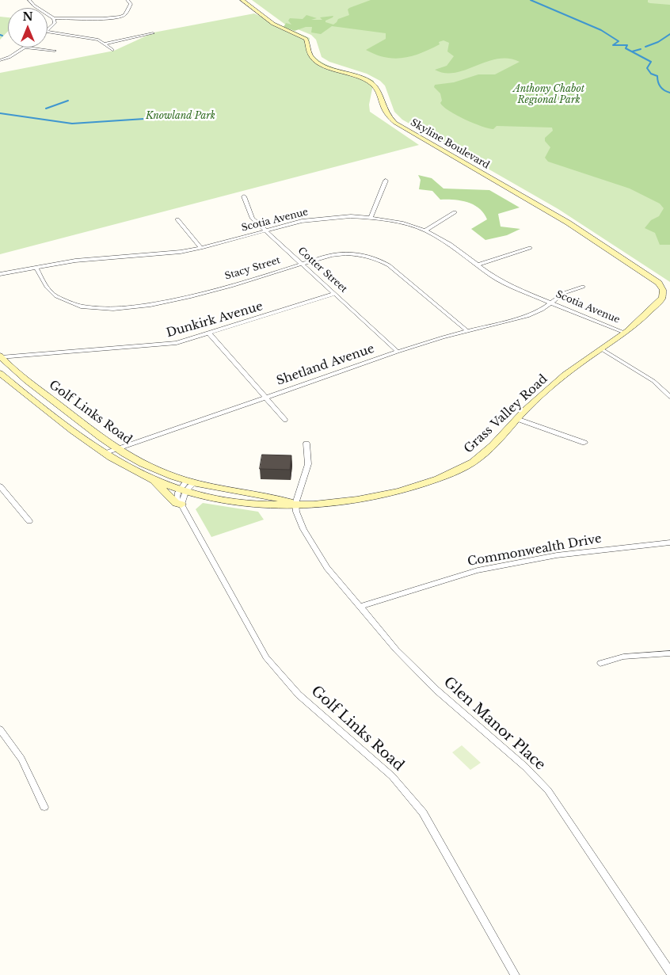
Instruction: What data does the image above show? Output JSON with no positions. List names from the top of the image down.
{
  "streets": {
    "main road": ["Skyline Boulevard", "Golf Links Road", "Grass Valley Road"],
    "street": [
      "Scotia Avenue",
      "Stacy Street",
      "Cotter Street",
      "Dunkirk Avenue",
      "Shetland Avenue",
      "Commonwealth Drive",
      "Glen Manor Place"
    ]
  },
  "crossings": [
    ["Skyline Boulevard", "Grass Valley Road"],
    ["Scotia Avenue", "Stacy Street"],
    ["Scotia Avenue", "Cotter Street"],
    ["Scotia Avenue", "Shetland Avenue"],
    ["Scotia Avenue", "Grass Valley Road"],
    ["Stacy Street", "Cotter Street"],
    ["Stacy Street", "Shetland Avenue"],
    ["Cotter Street", "Dunkirk Avenue"],
    ["Cotter Street", "Shetland Avenue"],
    ["Dunkirk Avenue", "Golf Links Road"],
    ["Shetland Avenue", "Golf Links Road"],
    ["Golf Links Road", "Grass Valley Road"],
    ["Grass Valley Road", "Glen Manor Place"],
    ["Commonwealth Drive", "Glen Manor Place"]
  ],
  "parks": ["Anthony Chabot Regional Park", "Knowland Park"],
  "north": "top"
}
